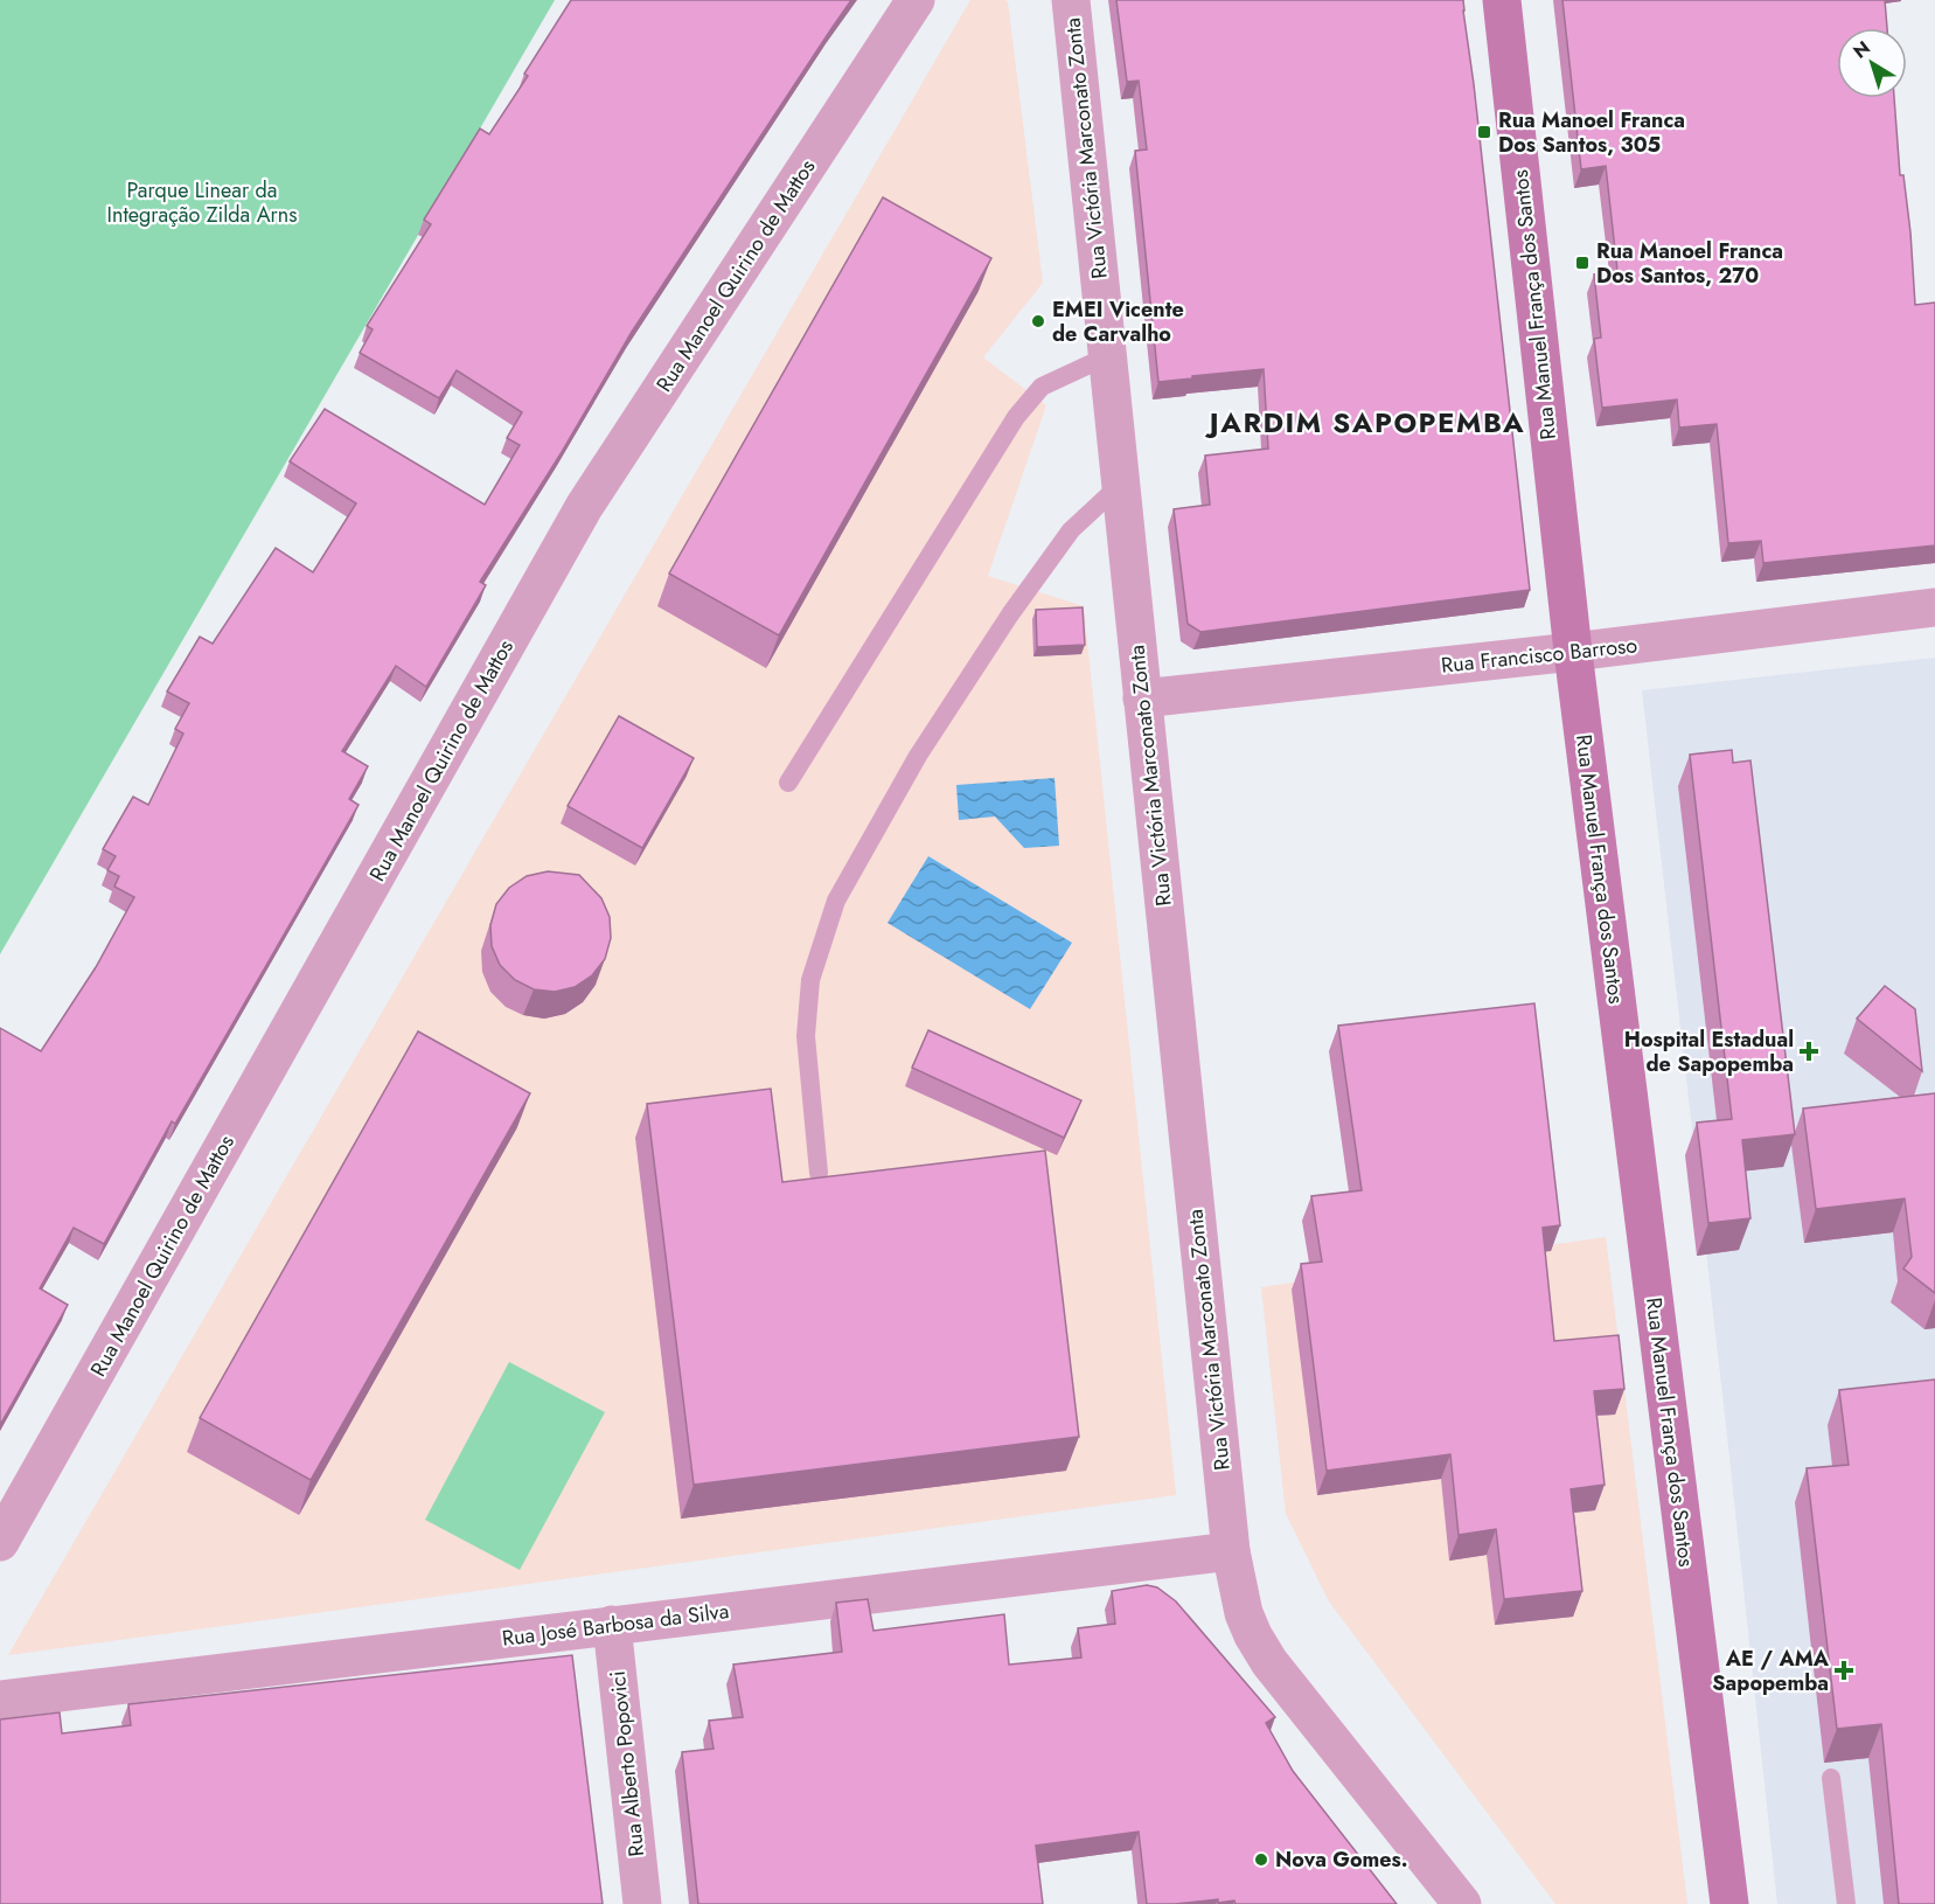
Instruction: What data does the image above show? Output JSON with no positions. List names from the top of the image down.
{
  "streets": {
    "street": [
      "Rua Victória Marconato Zonta",
      "Rua Manoel Quirino de Mattos",
      "Rua Manuel França dos Santos",
      "Rua Francisco Barroso",
      "Rua José Barbosa da Silva",
      "Rua Alberto Popovici"
    ]
  },
  "crossings": [
    ["Rua Victória Marconato Zonta", "Rua Francisco Barroso"],
    ["Rua Victória Marconato Zonta", "Rua José Barbosa da Silva"],
    ["Rua Manuel França dos Santos", "Rua Francisco Barroso"],
    ["Rua José Barbosa da Silva", "Rua Alberto Popovici"]
  ],
  "districts": ["JARDIM SAPOPEMBA"],
  "parks": ["Parque Linear da Integração Zilda Arns"],
  "places": {
    "transit": ["Rua Manoel Franca Dos Santos, 305", "Rua Manoel Franca Dos Santos, 270"],
    "other": ["EMEI Vicente de Carvalho", "Nova Gomes."],
    "health": ["Hospital Estadual de Sapopemba", "AE / AMA Sapopemba"]
  },
  "north": "top left"
}
